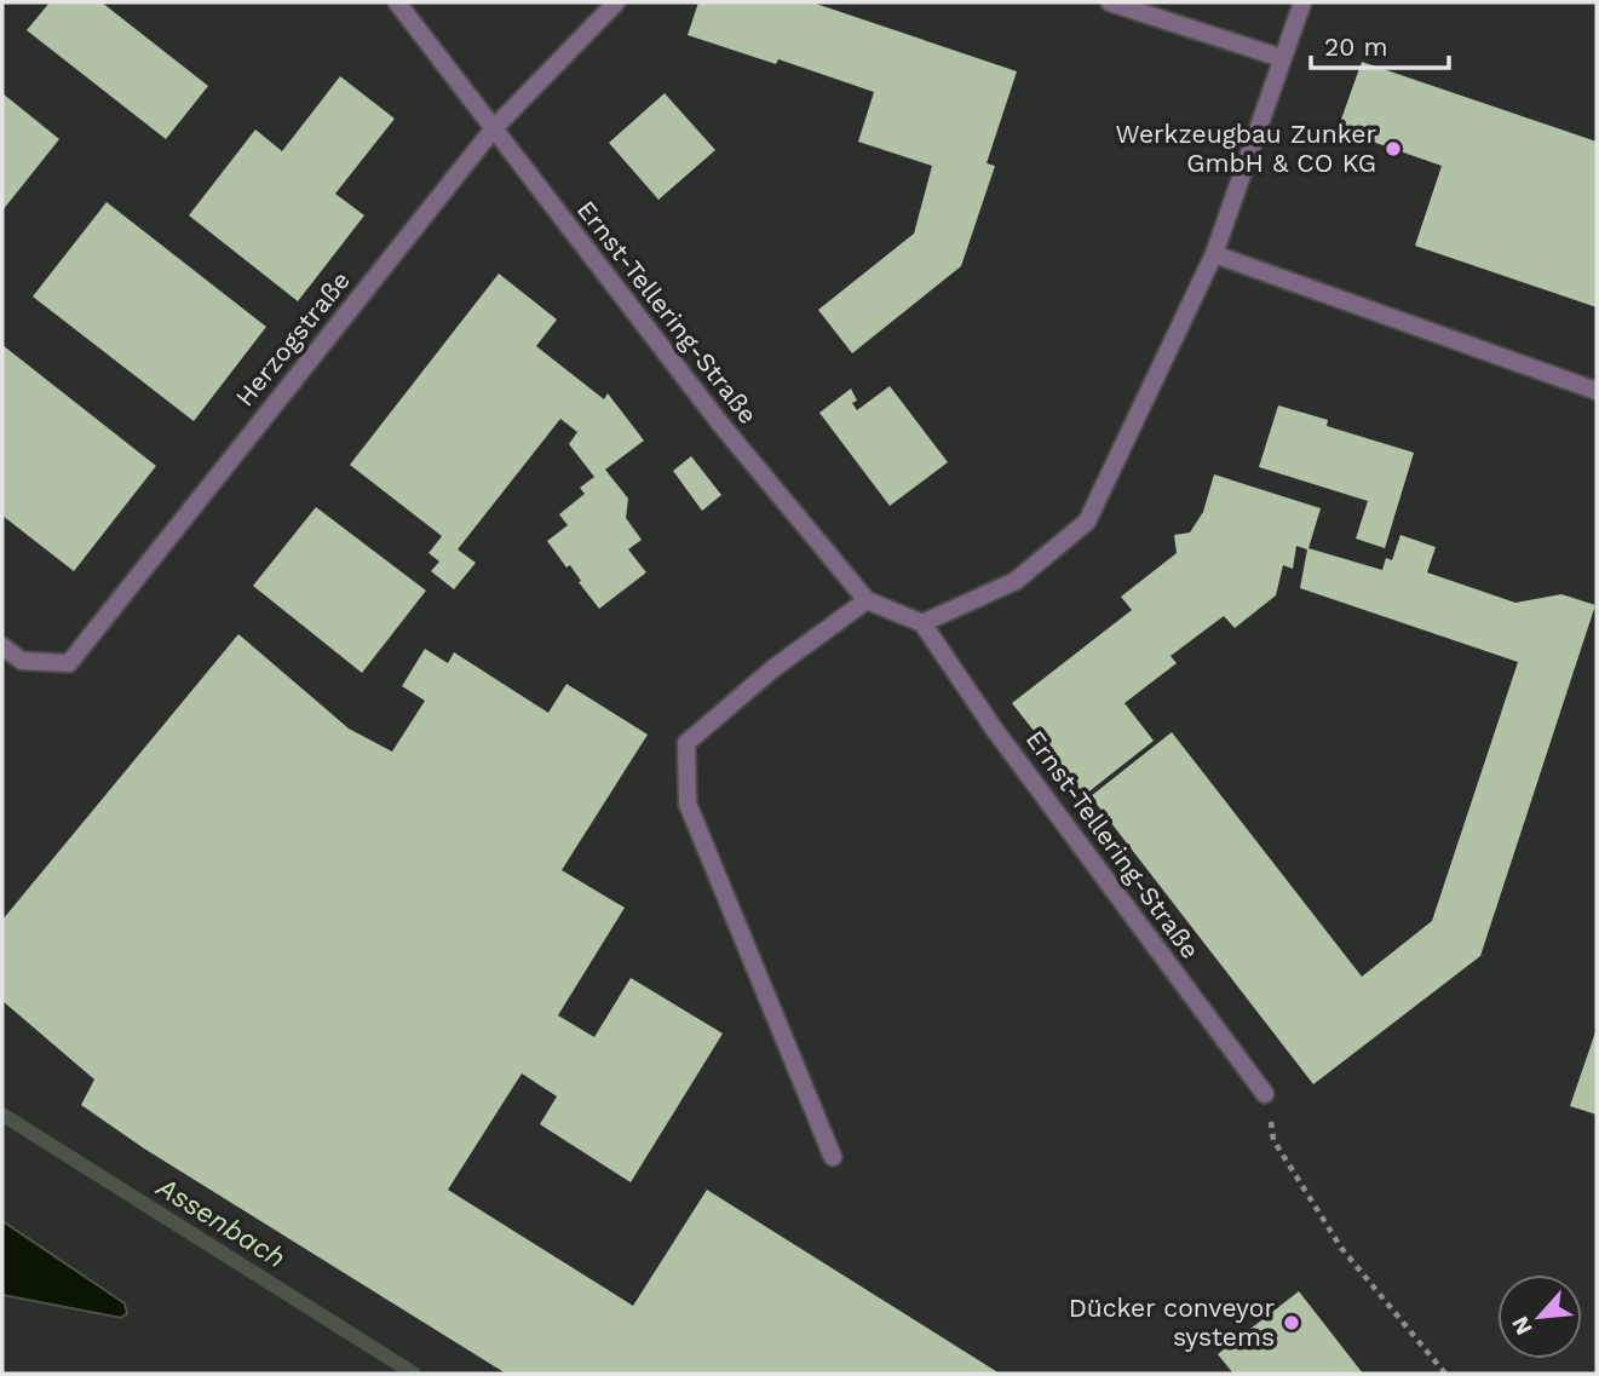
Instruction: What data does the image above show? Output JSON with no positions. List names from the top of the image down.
{
  "streets": {
    "street": ["Ernst-Tellering-Straße", "Herzogstraße"]
  },
  "crossings": [
    ["Ernst-Tellering-Straße", "Herzogstraße"]
  ],
  "water": ["Assenbach"],
  "places": ["Werkzeugbau Zunker GmbH & CO KG", "Dücker conveyor systems"],
  "scale_bar": "20 m",
  "north": "bottom left"
}
